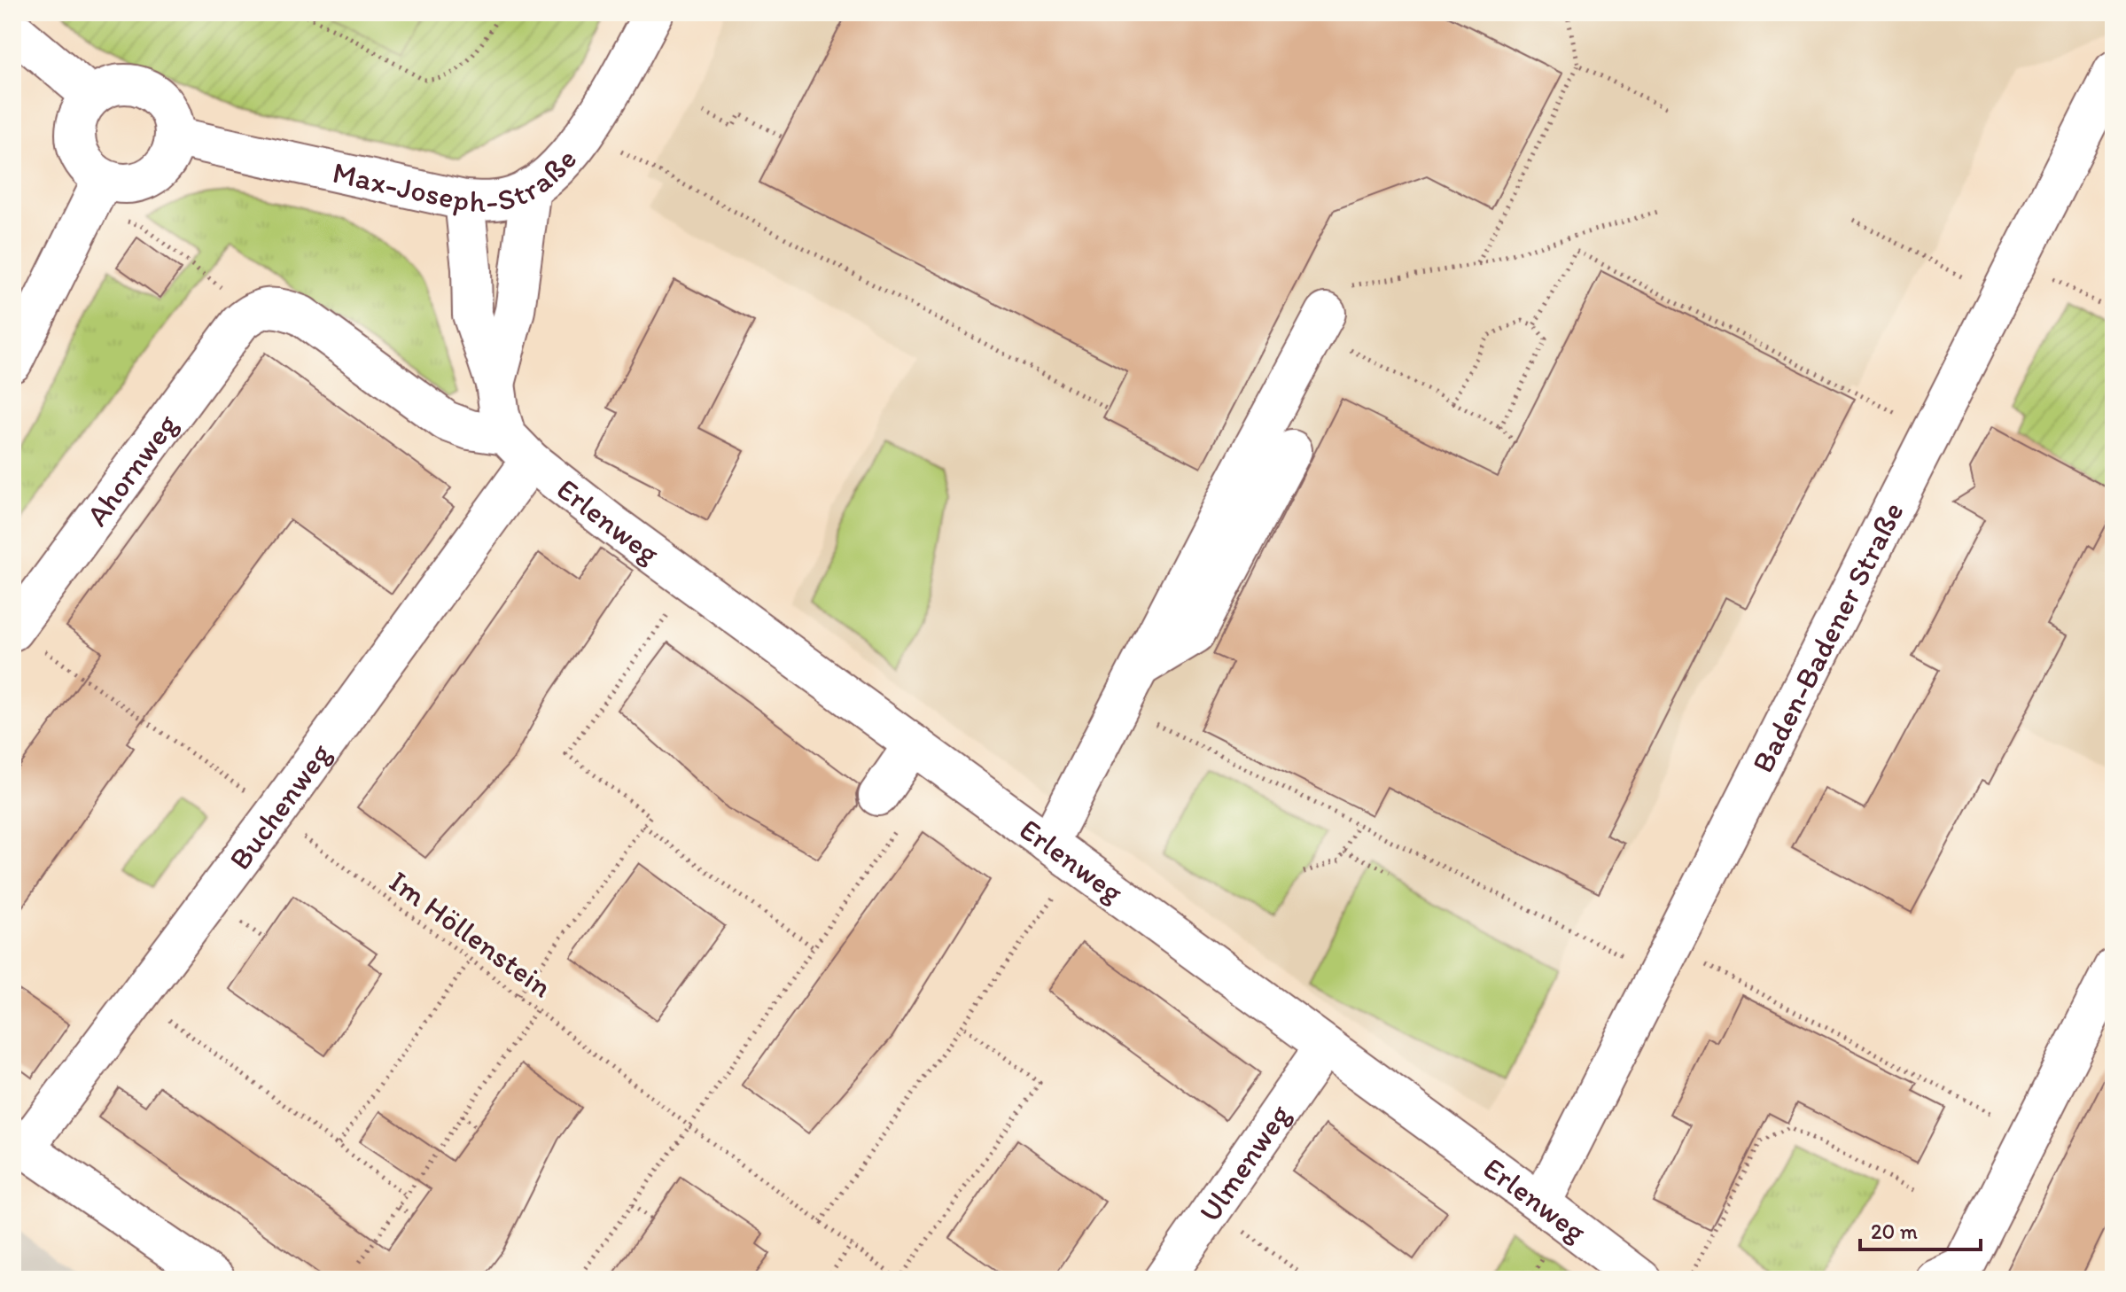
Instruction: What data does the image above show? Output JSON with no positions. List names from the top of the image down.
{
  "streets": {
    "street": [
      "Max-Joseph-Straße",
      "Ahornweg",
      "Erlenweg",
      "Baden-Badener Straße",
      "Buchenweg",
      "Ulmenweg"
    ],
    "path": ["Im Höllenstein"]
  },
  "crossings": [
    ["Ahornweg", "Erlenweg"],
    ["Ahornweg", "Im Höllenstein"],
    ["Erlenweg", "Baden-Badener Straße"],
    ["Erlenweg", "Buchenweg"],
    ["Erlenweg", "Ulmenweg"],
    ["Buchenweg", "Im Höllenstein"]
  ],
  "scale_bar": "20 m"
}
